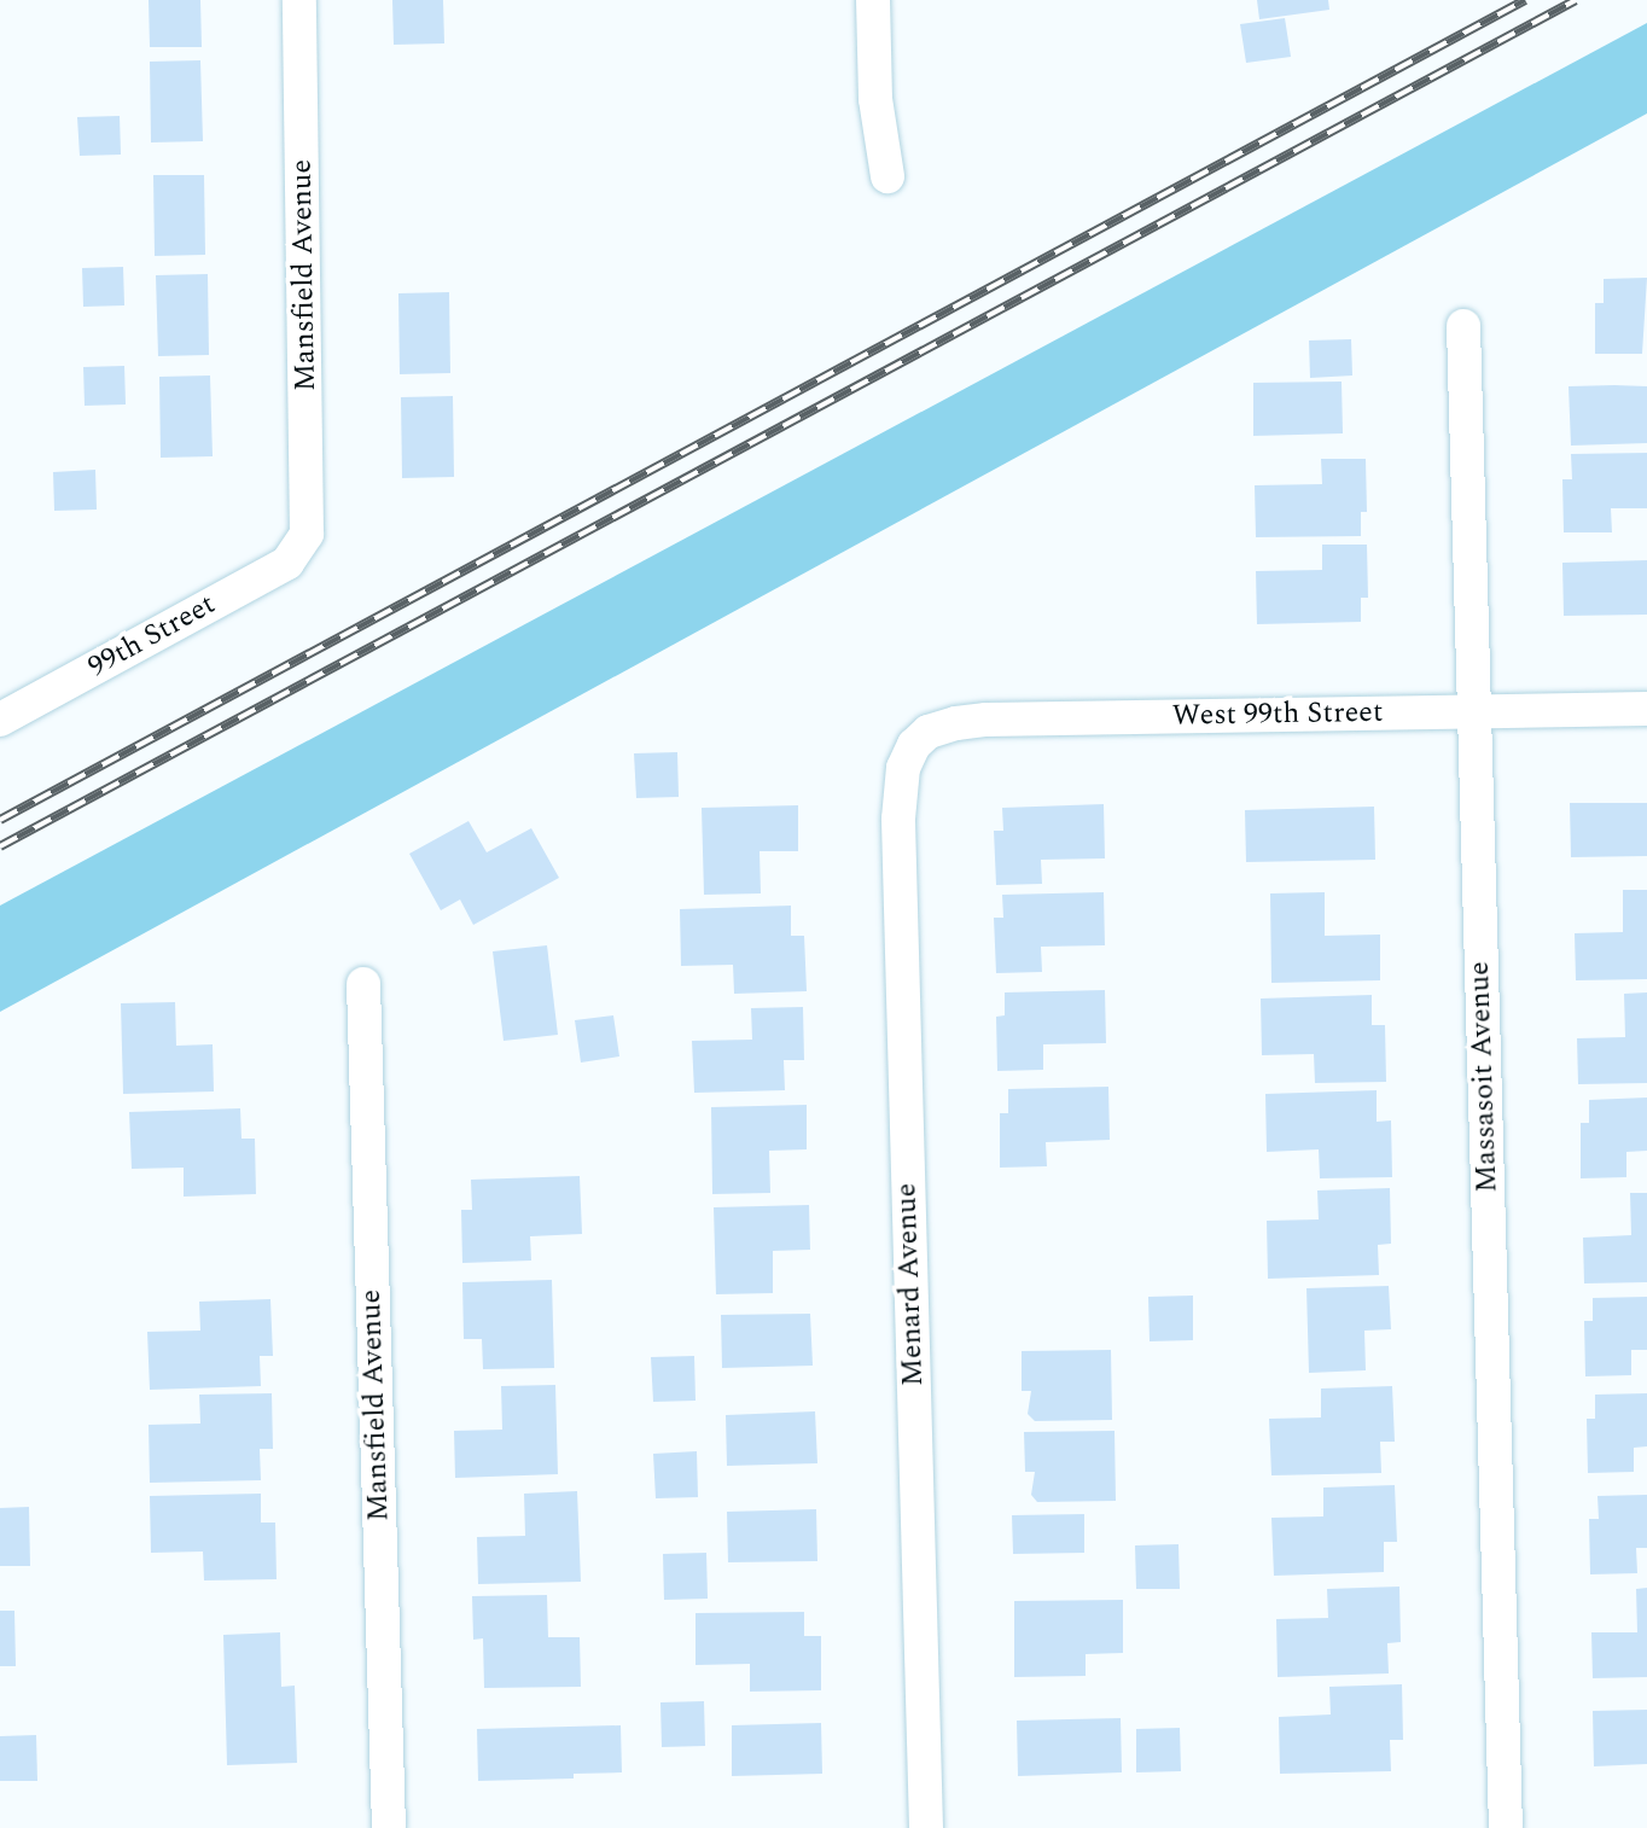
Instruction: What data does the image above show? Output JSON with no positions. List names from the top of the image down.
{
  "streets": {
    "street": [
      "Mansfield Avenue",
      "99th Street",
      "West 99th Street",
      "Massasoit Avenue",
      "Menard Avenue"
    ]
  },
  "crossings": [
    ["Mansfield Avenue", "99th Street"],
    ["West 99th Street", "Massasoit Avenue"],
    ["West 99th Street", "Menard Avenue"]
  ]
}
